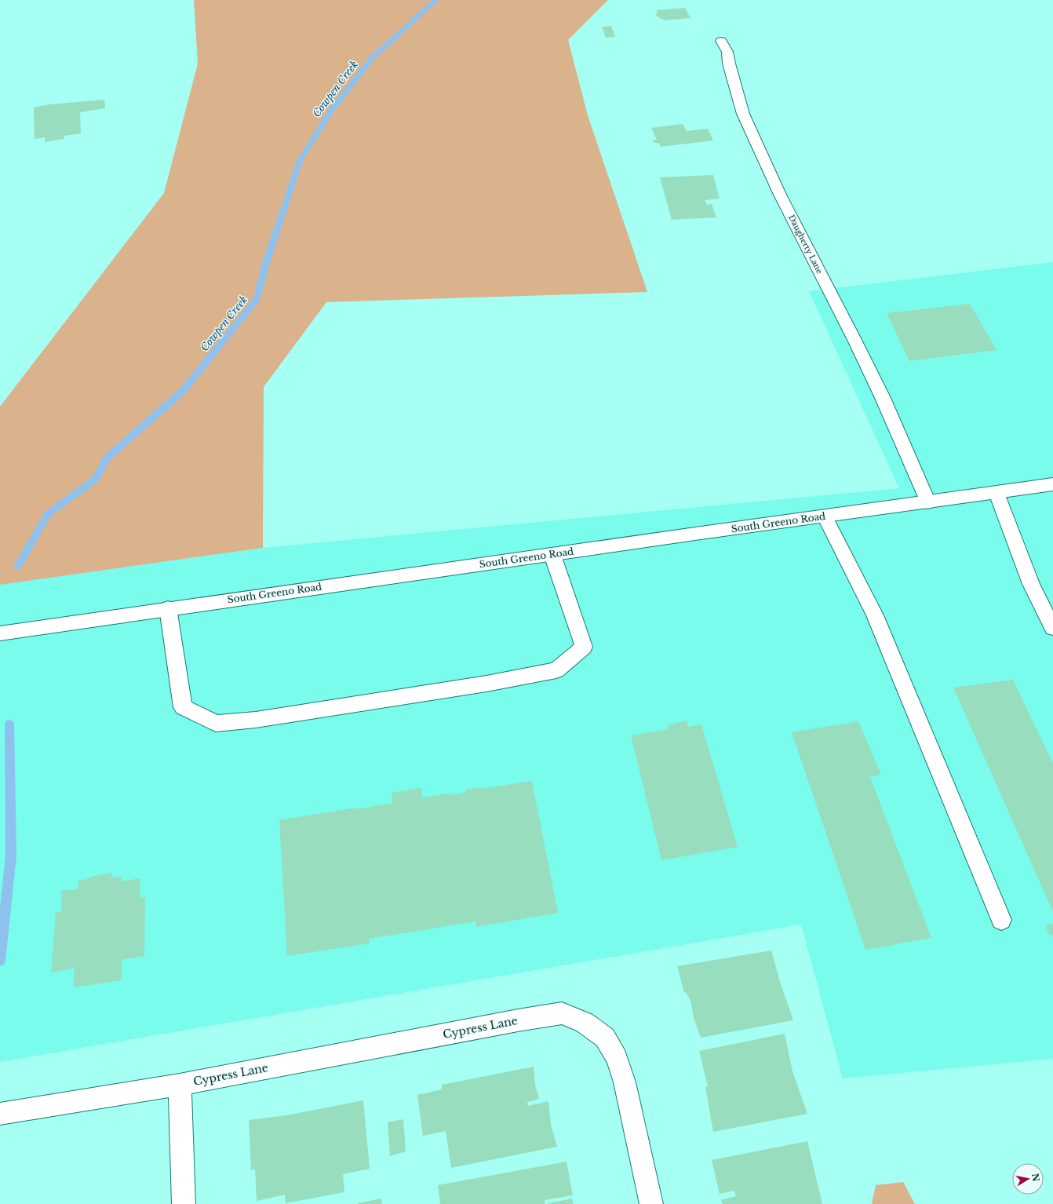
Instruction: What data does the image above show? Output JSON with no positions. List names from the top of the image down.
{
  "streets": {
    "street": ["Daugherty Lane", "South Greeno Road", "Cypress Lane"]
  },
  "crossings": [
    ["Daugherty Lane", "South Greeno Road"]
  ],
  "water": ["Cowpen Creek"],
  "north": "right"
}
